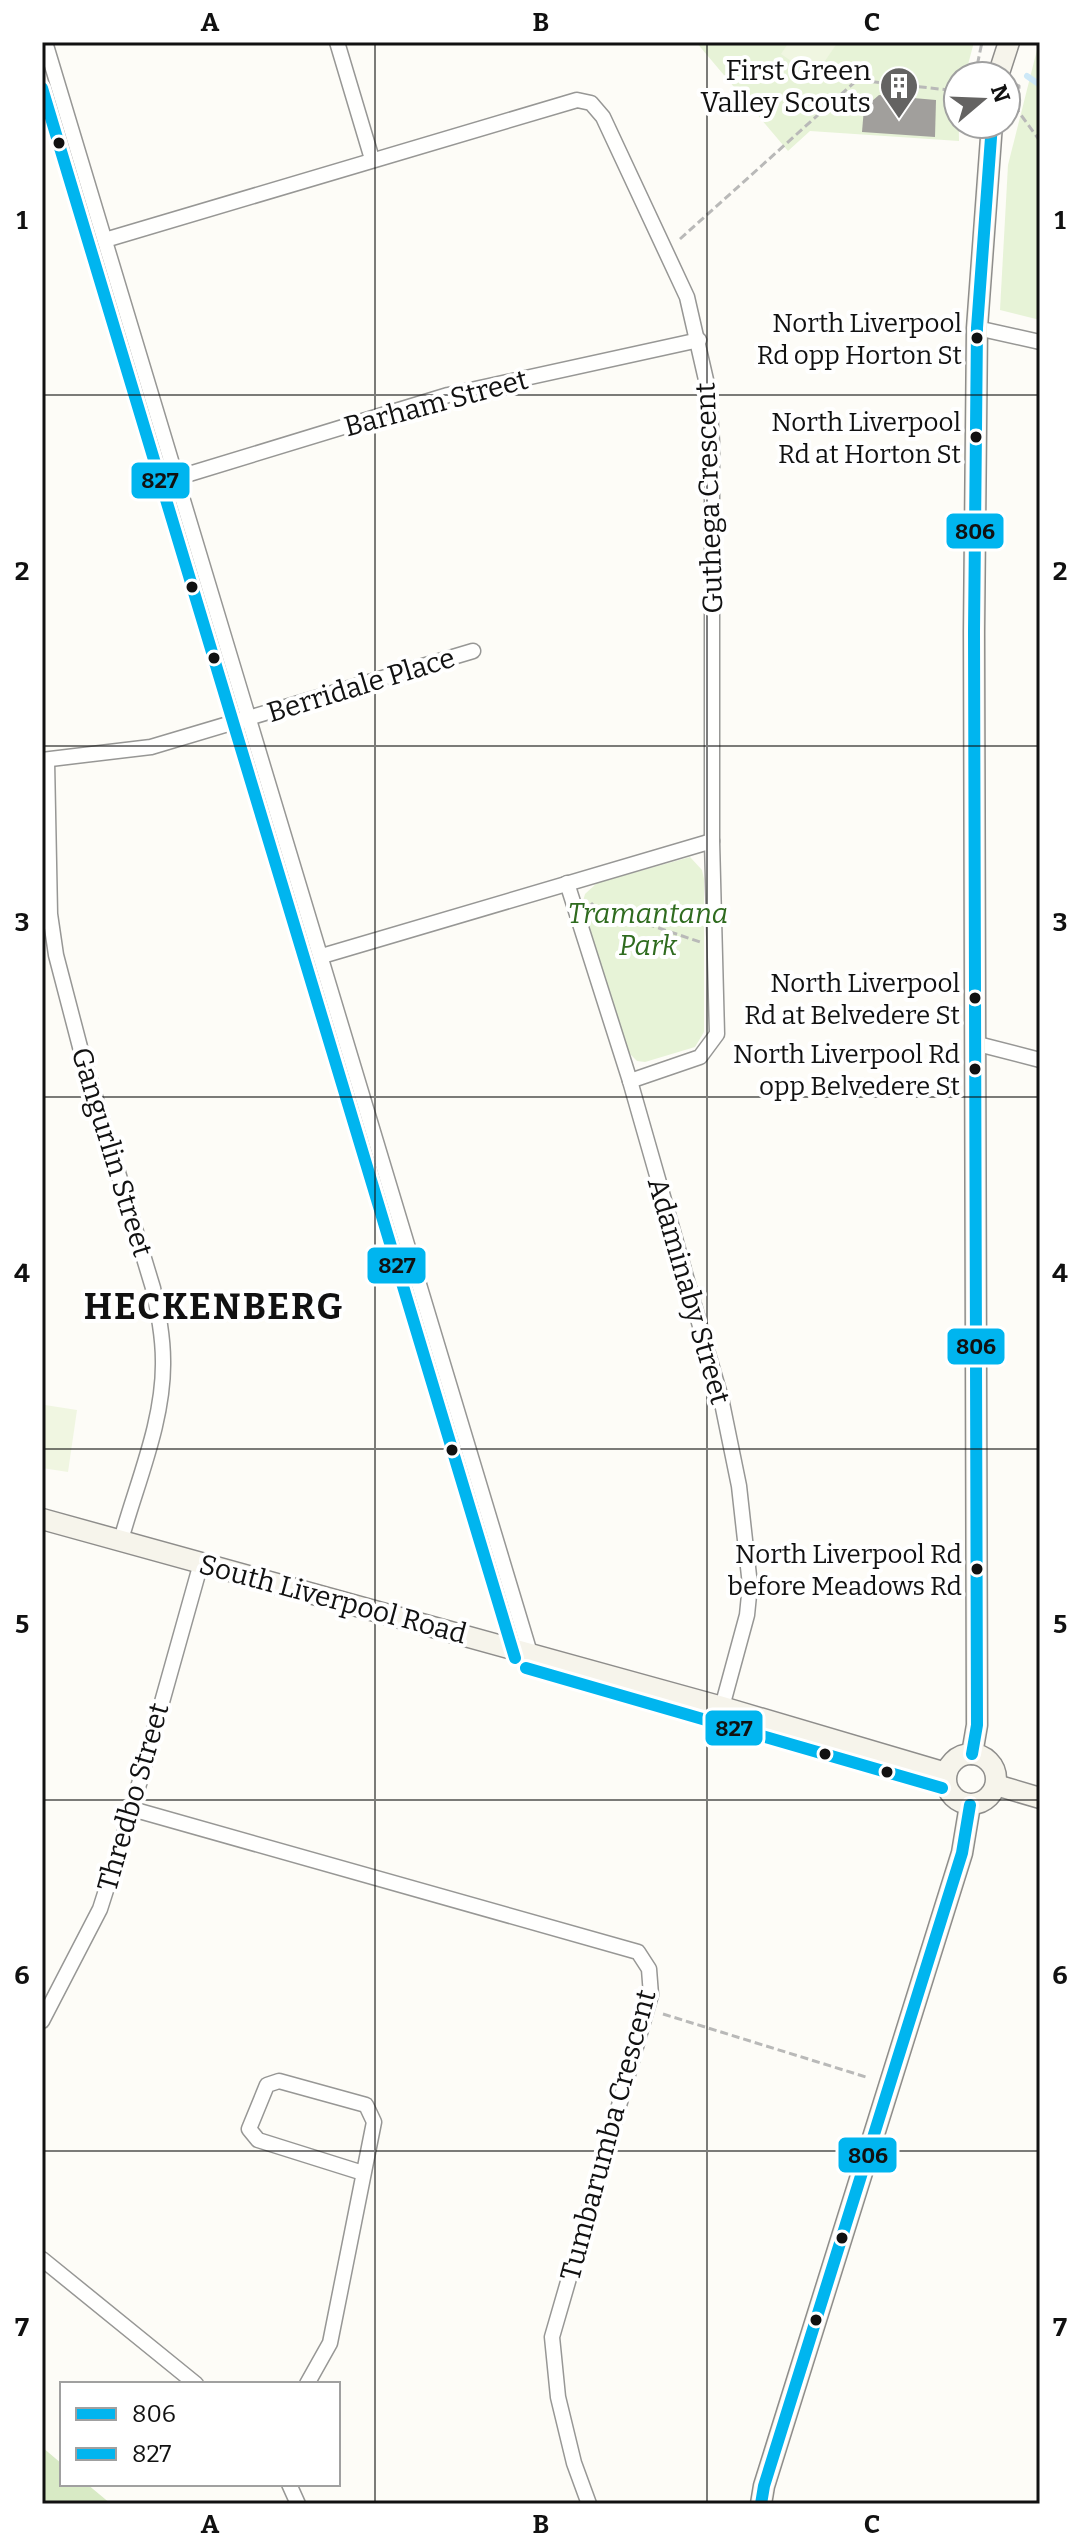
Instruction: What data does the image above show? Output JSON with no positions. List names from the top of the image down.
{
  "streets": {
    "main road": ["South Liverpool Road"],
    "street": [
      "Barham Street",
      "Guthega Crescent",
      "Berridale Place",
      "Gangurlin Street",
      "Adaminaby Street",
      "Thredbo Street",
      "Tumbarumba Crescent"
    ]
  },
  "crossings": [
    ["Barham Street", "Guthega Crescent"],
    ["Guthega Crescent", "Adaminaby Street"],
    ["Berridale Place", "Gangurlin Street"],
    ["Gangurlin Street", "South Liverpool Road"],
    ["Adaminaby Street", "South Liverpool Road"],
    ["South Liverpool Road", "Thredbo Street"],
    ["Thredbo Street", "Tumbarumba Crescent"]
  ],
  "districts": ["HECKENBERG"],
  "parks": ["Tramantana Park"],
  "places": {
    "building": ["First Green Valley Scouts"],
    "other": [
      "North Liverpool Rd opp Horton St",
      "North Liverpool Rd at Horton St",
      "North Liverpool Rd at Belvedere St",
      "North Liverpool Rd opp Belvedere St",
      "North Liverpool Rd before Meadows Rd"
    ]
  },
  "lines": ["transit line 827", "transit line 806"],
  "legend": ["806", "827"],
  "north": "right",
  "grid": {
    "columns": ["A", "B", "C"],
    "rows": [
      "1",
      "2",
      "3",
      "4",
      "5",
      "6",
      "7"
    ]
  }
}
